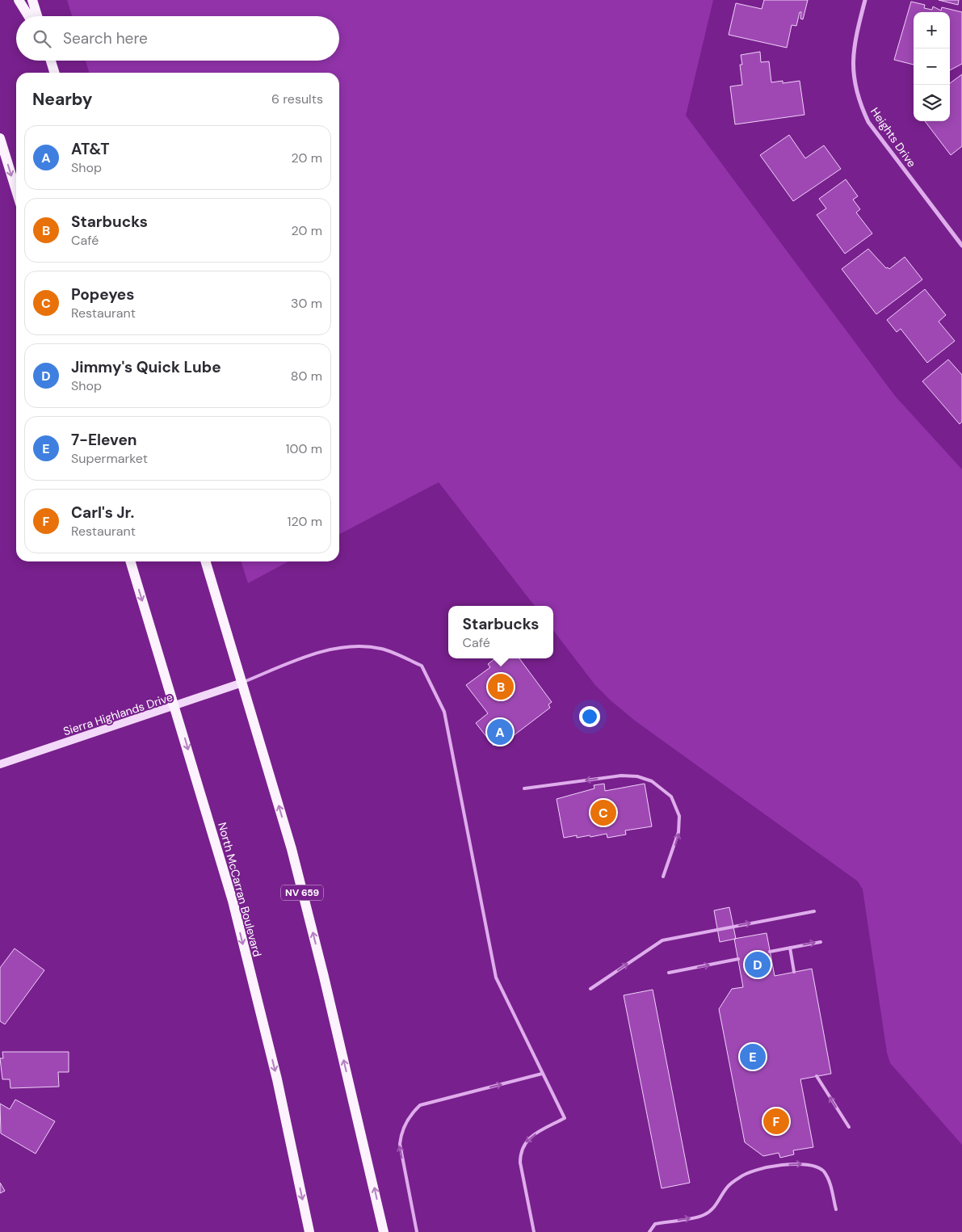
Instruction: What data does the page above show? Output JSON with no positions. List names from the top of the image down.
{
  "streets": {
    "main road": ["North McCarran Boulevard", "NV 659"],
    "street": ["Heights Drive", "Sierra Highlands Drive"]
  },
  "crossings": [
    ["Sierra Highlands Drive", "North McCarran Boulevard"],
    ["Sierra Highlands Drive", "NV 659"]
  ],
  "page": {
    "map_buttons": ["+", "−"],
    "search": "Search here",
    "heading": ["Nearby", "6 results"],
    "list": [
      {
        "mark": "A",
        "name": "AT&T",
        "note": "Shop",
        "value": "20 m"
      },
      {
        "mark": "B",
        "name": "Starbucks",
        "note": "Café",
        "value": "20 m"
      },
      {
        "mark": "C",
        "name": "Popeyes",
        "note": "Restaurant",
        "value": "30 m"
      },
      {
        "mark": "D",
        "name": "Jimmy's Quick Lube",
        "note": "Shop",
        "value": "80 m"
      },
      {
        "mark": "E",
        "name": "7-Eleven",
        "note": "Supermarket",
        "value": "100 m"
      },
      {
        "mark": "F",
        "name": "Carl's Jr.",
        "note": "Restaurant",
        "value": "120 m"
      }
    ],
    "popup": ["Starbucks", "Café"],
    "pins": [
      "B",
      "A",
      "C",
      "D",
      "E",
      "F"
    ]
  }
}
